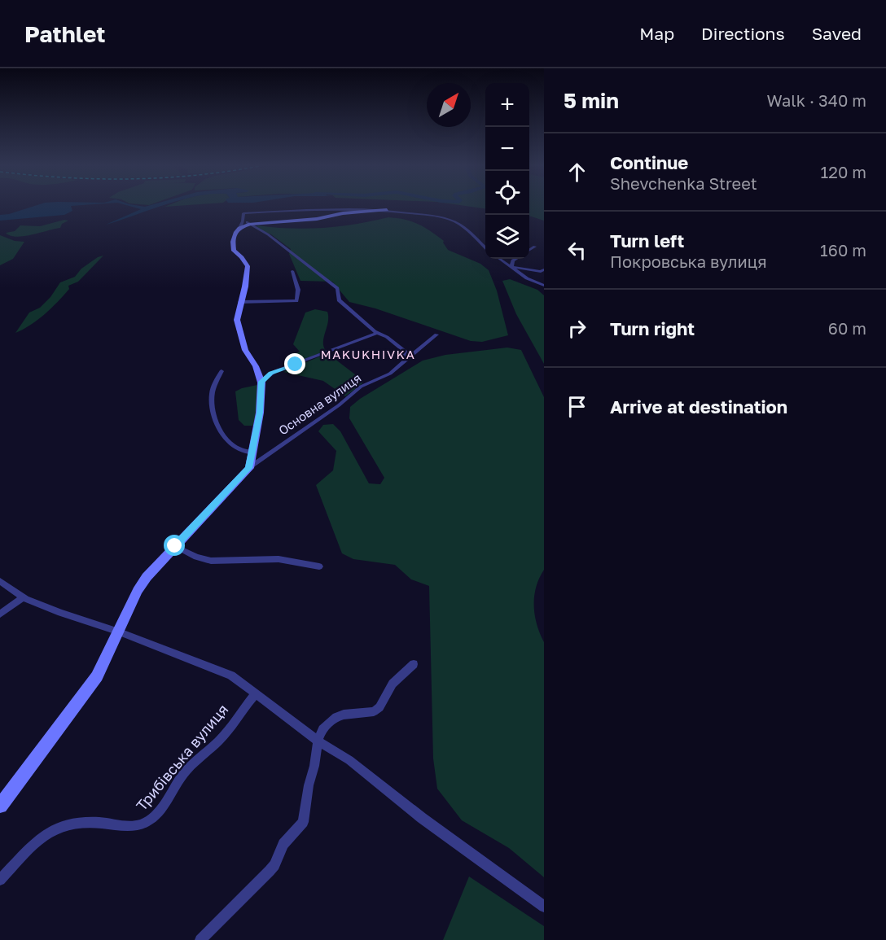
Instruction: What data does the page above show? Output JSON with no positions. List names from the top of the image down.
{
  "streets": {
    "street": ["Основна вулиця", "Трибівська вулиця"]
  },
  "districts": ["MAKUKHIVKA"],
  "north": "top right",
  "page": {
    "header": "Pathlet",
    "nav": ["Map", "Directions", "Saved"],
    "heading": ["5 min", "Walk · 340 m"],
    "map_buttons": ["+", "−"],
    "list": [
      ["Continue", "Shevchenka Street", "120 m"],
      ["Turn left", "Покровська вулиця", "160 m"],
      ["Turn right", "60 m"],
      "Arrive at destination"
    ]
  }
}
